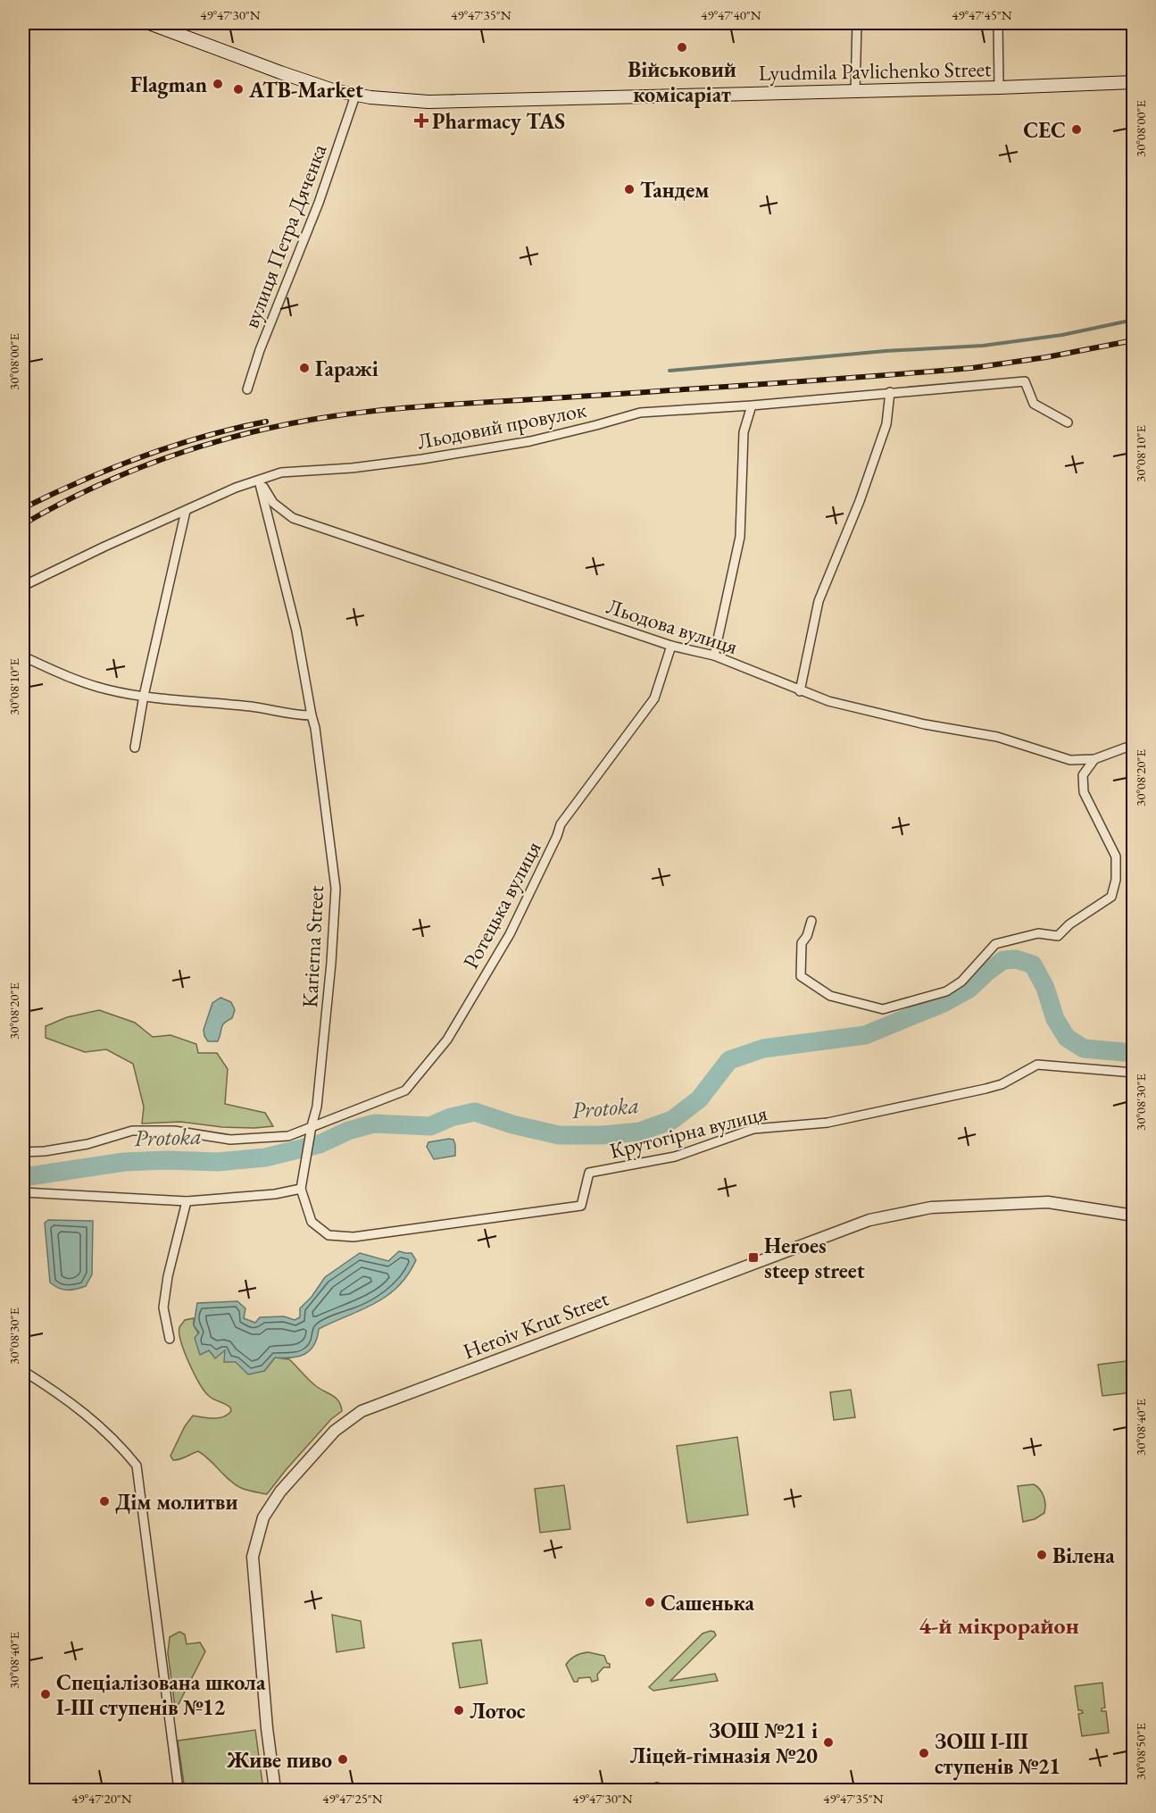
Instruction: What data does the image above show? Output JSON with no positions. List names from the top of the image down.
{
  "streets": {
    "main road": ["Lyudmila Pavlichenko Street"],
    "street": [
      "вулиця Петра Дяченка",
      "Льодовий провулок",
      "Льодова вулиця",
      "Ротецька вулиця",
      "Karierna Street",
      "Крутогірна вулиця",
      "Heroiv Krut Street"
    ]
  },
  "crossings": [
    ["Lyudmila Pavlichenko Street", "вулиця Петра Дяченка"],
    ["Льодовий провулок", "Льодова вулиця"],
    ["Льодовий провулок", "Karierna Street"],
    ["Льодова вулиця", "Ротецька вулиця"],
    ["Льодова вулиця", "Karierna Street"],
    ["Ротецька вулиця", "Karierna Street"],
    ["Karierna Street", "Крутогірна вулиця"]
  ],
  "districts": ["4-й мікрорайон"],
  "water": ["Protoka"],
  "places": {
    "other": [
      "Військовий комісаріат",
      "Flagman",
      "ATB-Market",
      "СЕС",
      "Тандем",
      "Гаражі",
      "Дім молитви",
      "Вілена",
      "Сашенька",
      "Спеціалізована школа І-ІІІ ступенів №12",
      "Лотос",
      "ЗОШ №21 і Ліцей-гімназія №20",
      "ЗОШ І-ІІІ ступенів №21",
      "Живе пиво"
    ],
    "health": ["Pharmacy TAS"],
    "transit": ["Heroes steep street"]
  },
  "coordinates": [
    "49°47'30\"N",
    "49°47'35\"N",
    "49°47'40\"N",
    "49°47'45\"N",
    "30°08'00\"E",
    "30°08'10\"E",
    "30°08'20\"E",
    "30°08'30\"E",
    "30°08'40\"E",
    "30°08'50\"E",
    "49°47'20\"N",
    "49°47'25\"N"
  ]
}
